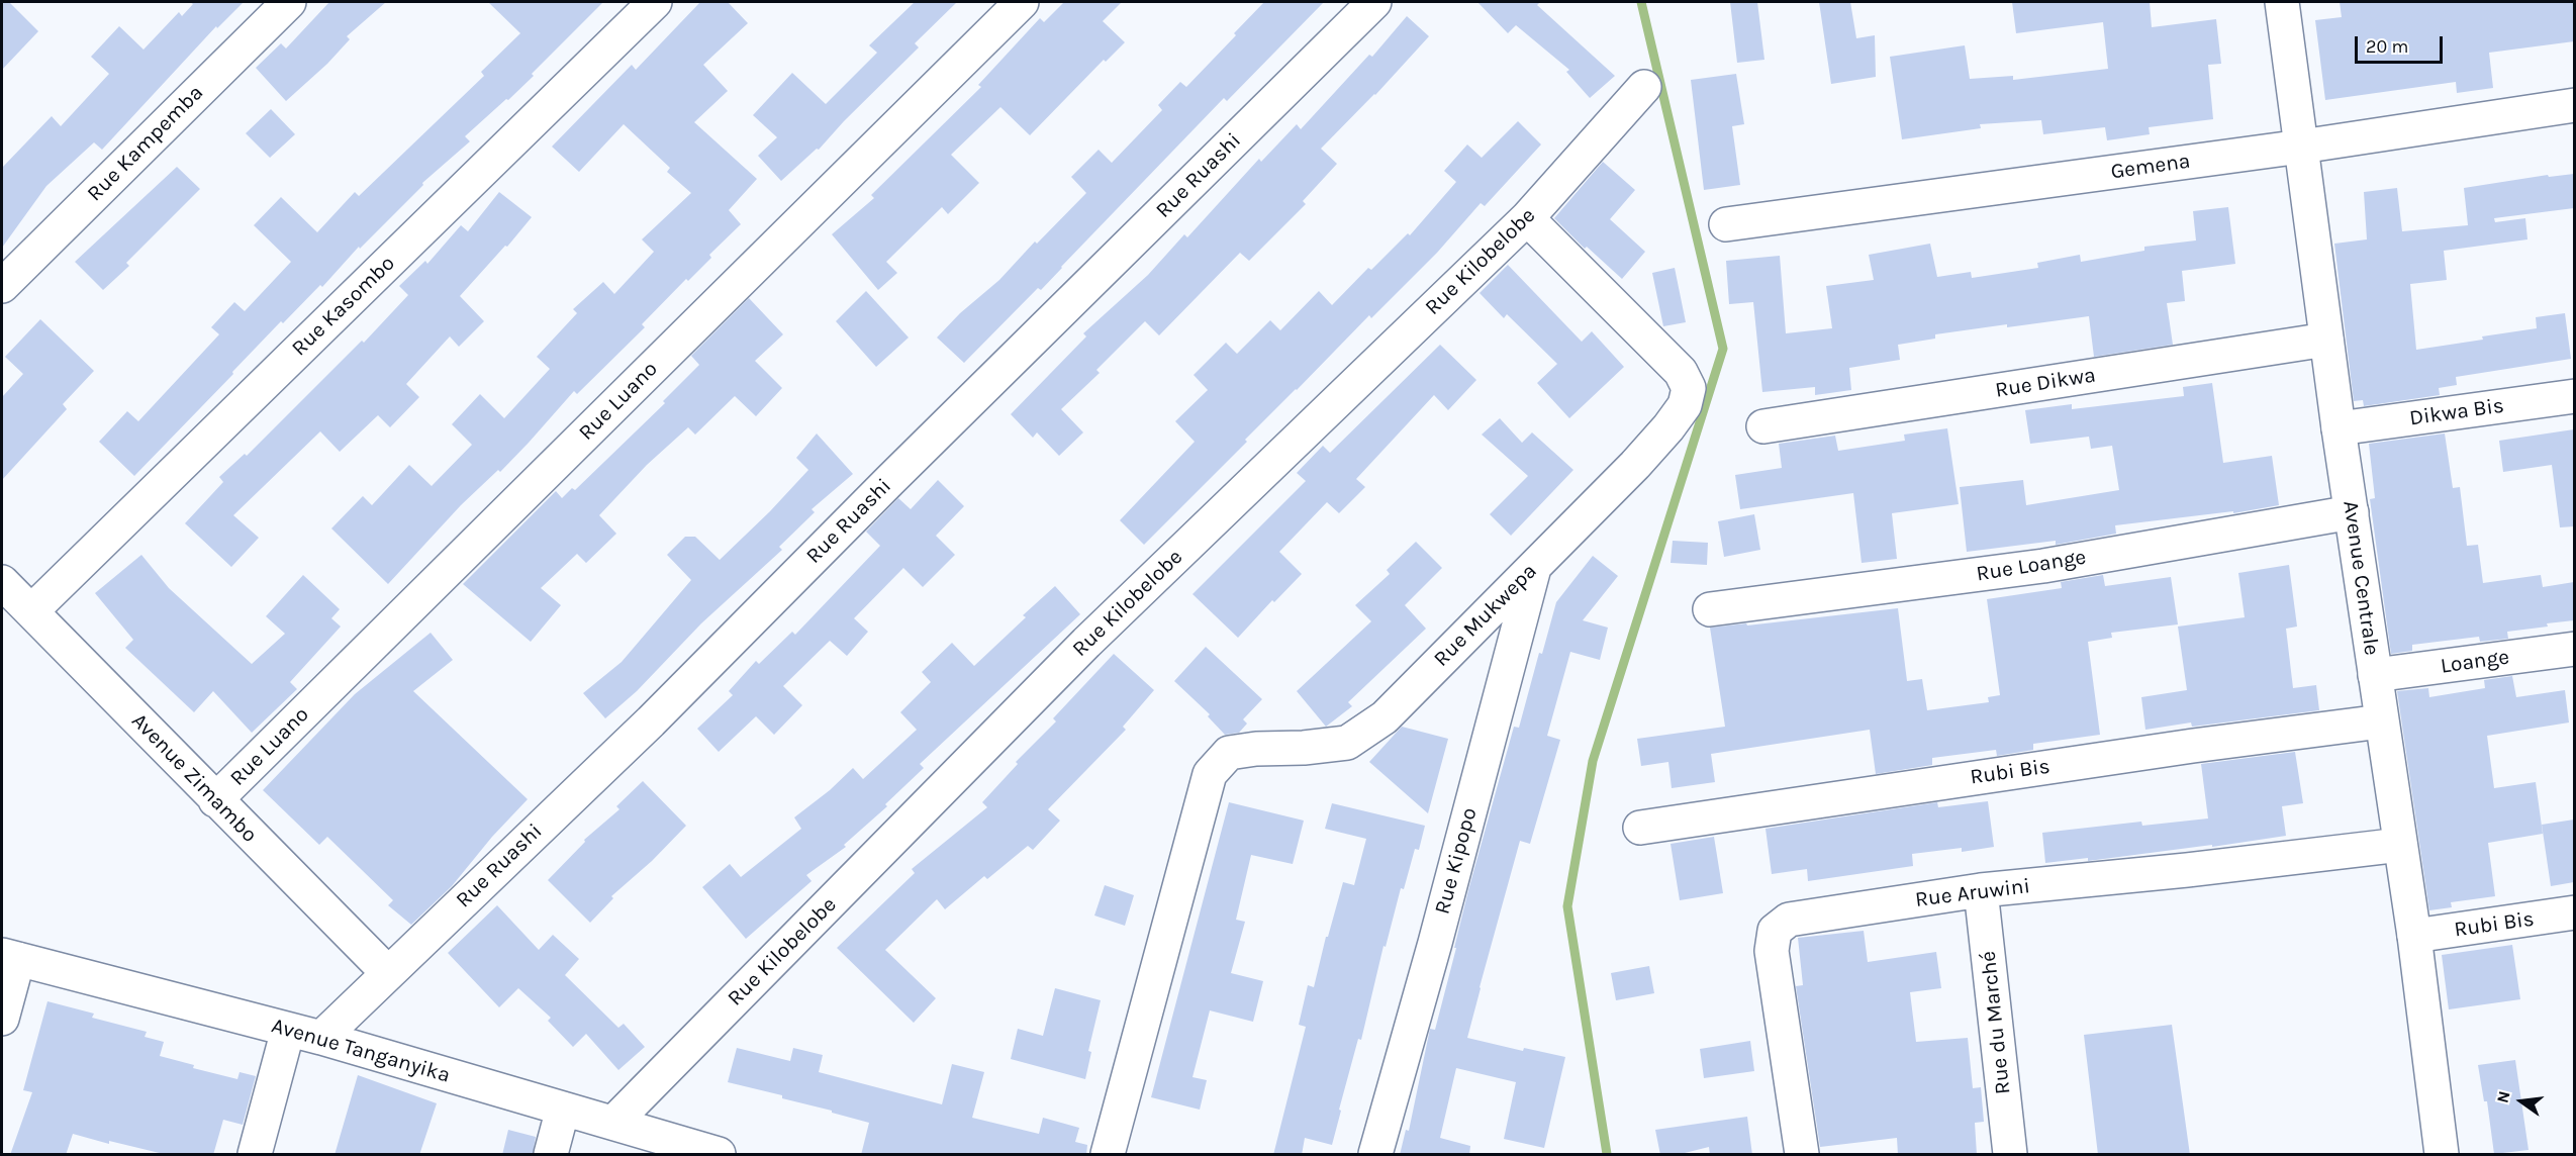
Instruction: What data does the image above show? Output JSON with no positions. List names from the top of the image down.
{
  "streets": {
    "street": [
      "Rue Kampemba",
      "Gemena",
      "Rue Ruashi",
      "Rue Kilobelobe",
      "Rue Kasombo",
      "Rue Dikwa",
      "Rue Luano",
      "Dikwa Bis",
      "Rue Loange",
      "Avenue Centrale",
      "Rue Mukwepa",
      "Loange",
      "Rubi Bis",
      "Avenue Zimambo",
      "Rue Kipopo",
      "Rue Aruwini",
      "Rue du Marché",
      "Avenue Tanganyika"
    ]
  },
  "crossings": [
    ["Gemena", "Avenue Centrale"],
    ["Rue Ruashi", "Avenue Zimambo"],
    ["Rue Ruashi", "Avenue Tanganyika"],
    ["Rue Kilobelobe", "Rue Mukwepa"],
    ["Rue Kilobelobe", "Avenue Tanganyika"],
    ["Rue Kasombo", "Avenue Zimambo"],
    ["Rue Dikwa", "Avenue Centrale"],
    ["Rue Luano", "Avenue Zimambo"],
    ["Dikwa Bis", "Avenue Centrale"],
    ["Rue Loange", "Avenue Centrale"],
    ["Avenue Centrale", "Loange"],
    ["Avenue Centrale", "Rubi Bis"],
    ["Avenue Centrale", "Rue Aruwini"],
    ["Rue Mukwepa", "Rue Kipopo"],
    ["Rue Aruwini", "Rue du Marché"]
  ],
  "scale_bar": "20 m",
  "north": "left"
}
